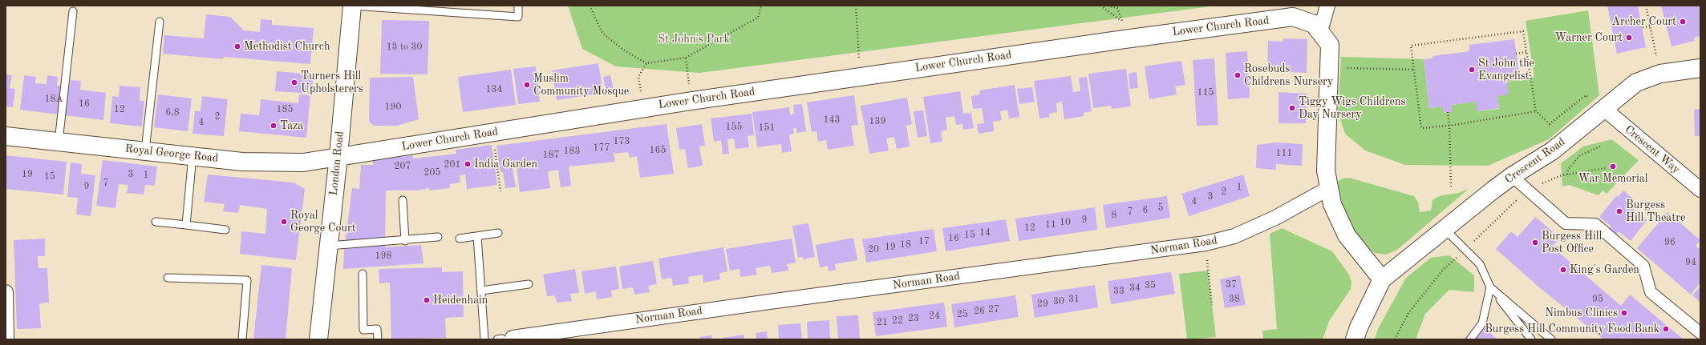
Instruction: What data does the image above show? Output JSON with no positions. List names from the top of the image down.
{
  "streets": {
    "street": [
      "Lower Church Road",
      "Crescent Way",
      "Royal George Road",
      "Crescent Road",
      "London Road",
      "Norman Road"
    ]
  },
  "crossings": [
    ["Lower Church Road", "Royal George Road"],
    ["Lower Church Road", "Crescent Road"],
    ["Lower Church Road", "London Road"],
    ["Lower Church Road", "Norman Road"],
    ["Crescent Way", "Crescent Road"],
    ["Royal George Road", "London Road"]
  ],
  "parks": ["St John's Park"],
  "places": [
    "Archer Court",
    "Warner Court",
    "Methodist Church",
    "St John the Evangelist",
    "Rosebuds Childrens Nursery",
    "Turners Hill Upholsterers",
    "Muslim Community Mosque",
    "Tiggy Wigs Childrens Day Nursery",
    "Taza",
    "India Garden",
    "War Memorial",
    "Burgess Hill Theatre",
    "Royal George Court",
    "Burgess Hill Post Office",
    "King's Garden",
    "Heidenhain",
    "Nimbus Clinics",
    "Burgess Hill Community Food Bank"
  ],
  "house_numbers": [
    "13 to 30",
    "134",
    "115",
    "18A",
    "16",
    "190",
    "12",
    "185",
    "6,8",
    "2",
    "143",
    "139",
    "4",
    "155",
    "151",
    "173",
    "177",
    "165",
    "183",
    "111",
    "187",
    "201",
    "207",
    "205",
    "19",
    "3",
    "1",
    "15",
    "7",
    "9",
    "1",
    "2",
    "3",
    "4",
    "5",
    "6",
    "7",
    "8",
    "9",
    "10",
    "11",
    "12",
    "14",
    "15",
    "16",
    "17",
    "96",
    "18",
    "19",
    "20",
    "198",
    "94",
    "37",
    "35",
    "34",
    "33",
    "31",
    "38",
    "95",
    "30",
    "29",
    "27",
    "26",
    "25",
    "24",
    "23",
    "22",
    "21"
  ]
}
